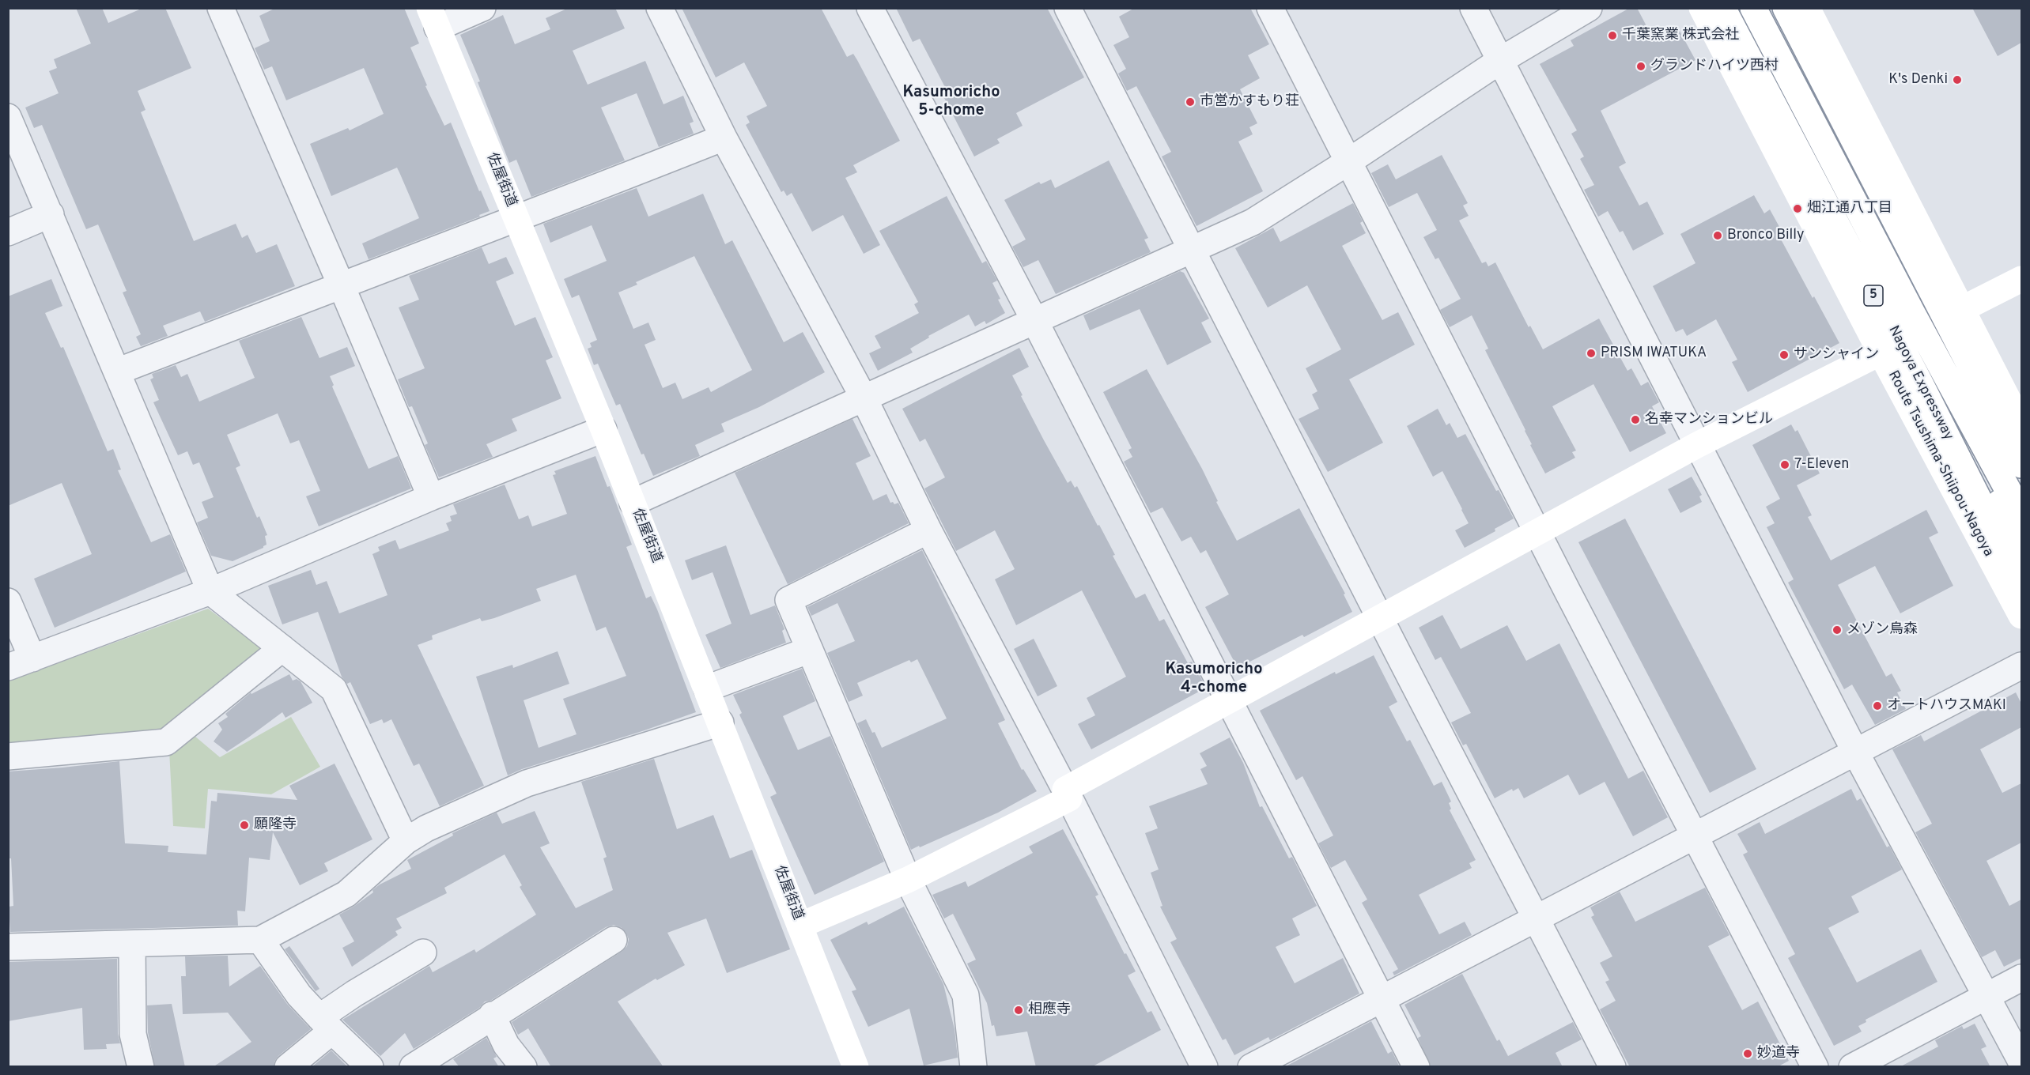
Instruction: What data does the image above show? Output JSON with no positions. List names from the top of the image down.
{
  "streets": {
    "main road": [
      "佐屋街道",
      "5",
      "Nagoya Expressway",
      "Route Tsushima-Shiipou-Nagoya"
    ]
  },
  "districts": ["Kasumoricho 5-chome", "Kasumoricho 4-chome"],
  "places": [
    "千葉窯業 株式会社",
    "グランドハイツ西村",
    "K's Denki",
    "市営かすもり荘",
    "畑江通八丁目",
    "Bronco Billy",
    "PRISM IWATUKA",
    "サンシャイン",
    "名幸マンションビル",
    "7-Eleven",
    "メゾン烏森",
    "オートハウスMAKI",
    "願隆寺",
    "相應寺",
    "妙道寺"
  ]
}
